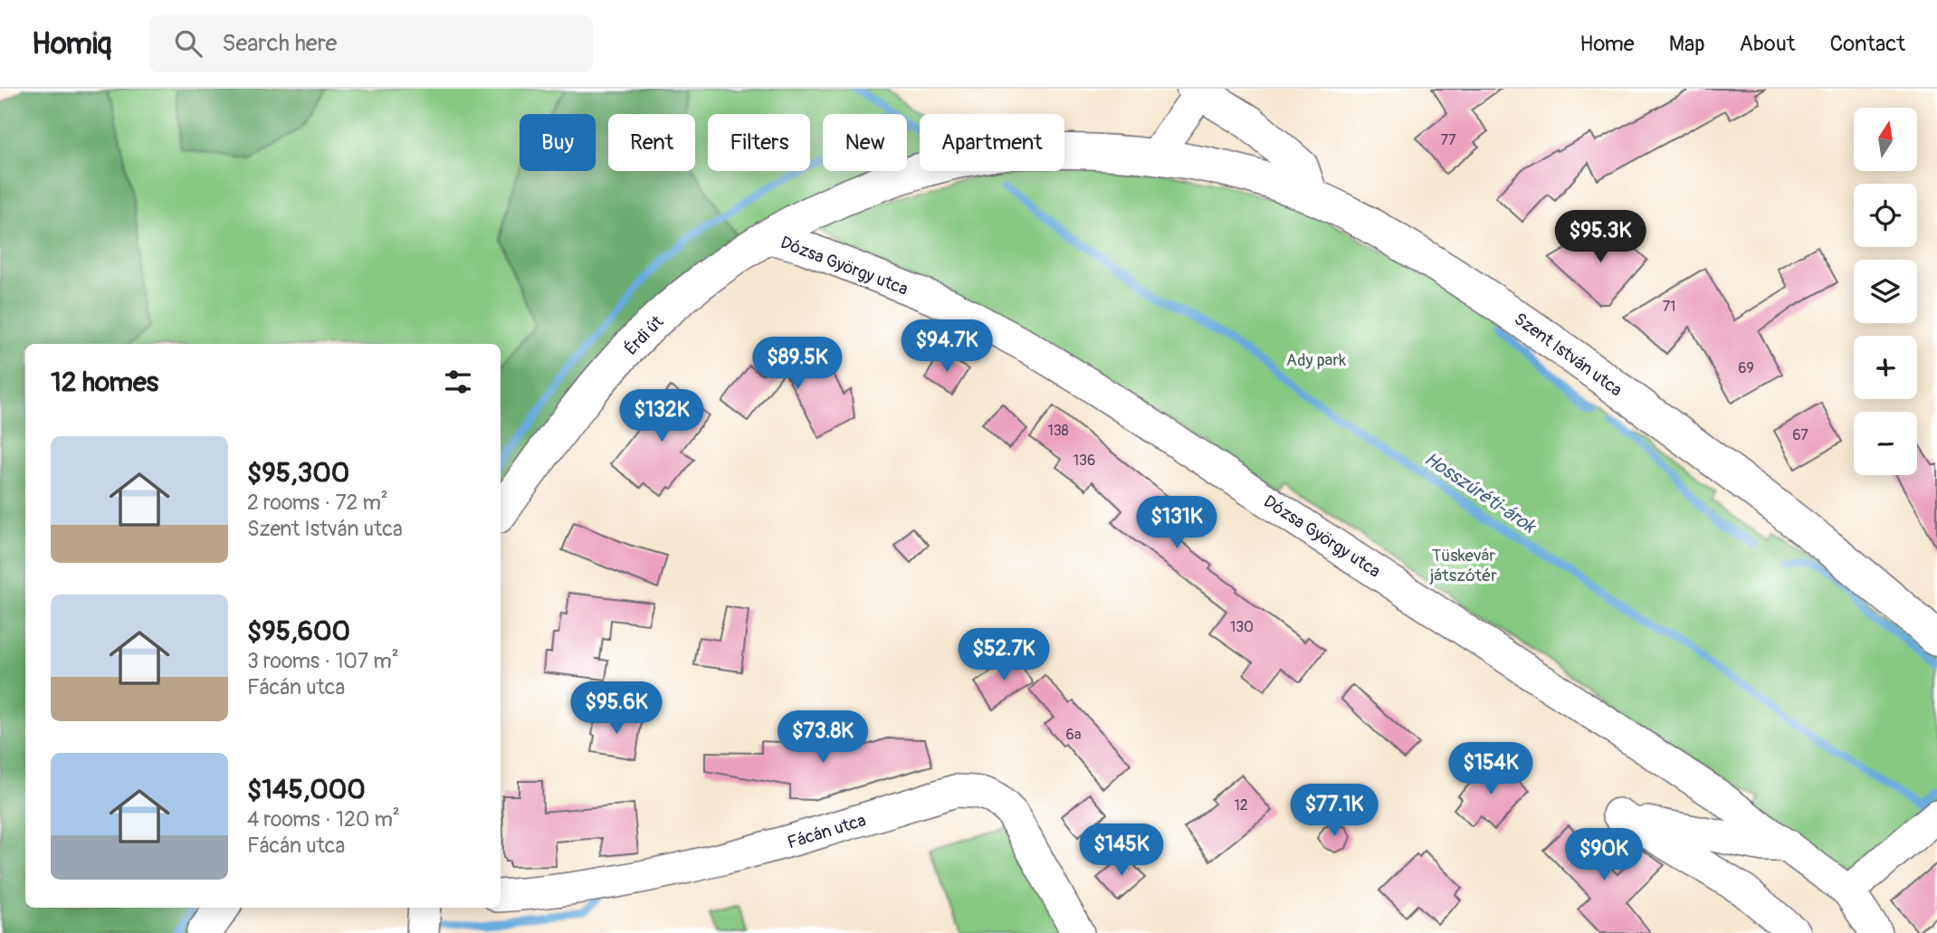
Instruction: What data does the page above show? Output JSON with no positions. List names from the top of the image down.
{
  "streets": {
    "main road": ["Érdi út", "Szent István utca"],
    "street": ["Dózsa György utca", "Fácán utca"]
  },
  "crossings": [
    ["Dózsa György utca", "Érdi út"],
    ["Érdi út", "Szent István utca"]
  ],
  "water": ["Hosszúréti-árok"],
  "parks": ["Ady park", "Tüskevár játszótér"],
  "house_numbers": [
    "77",
    "71",
    "69",
    "138",
    "67",
    "136",
    "130",
    "6a",
    "12"
  ],
  "north": "top",
  "page": {
    "header": "Homiq",
    "search": "Search here",
    "nav": [
      "Home",
      "Map",
      "About",
      "Contact"
    ],
    "map_buttons": ["+", "−"],
    "chip": [
      "Buy",
      "Rent",
      "Filters",
      "New",
      "Apartment"
    ],
    "price": [
      "$95.3K",
      "$94.7K",
      "$89.5K",
      "$132K",
      "$131K",
      "$52.7K",
      "$95.6K",
      "$73.8K",
      "$154K",
      "$77.1K",
      "$145K",
      "$90K"
    ],
    "heading": "12 homes",
    "list": [
      {
        "name": "$95,300",
        "note": "2 rooms · 72 m² · Szent István utca"
      },
      {
        "name": "$95,600",
        "note": "3 rooms · 107 m² · Fácán utca"
      },
      {
        "name": "$145,000",
        "note": "4 rooms · 120 m² · Fácán utca"
      }
    ]
  }
}
